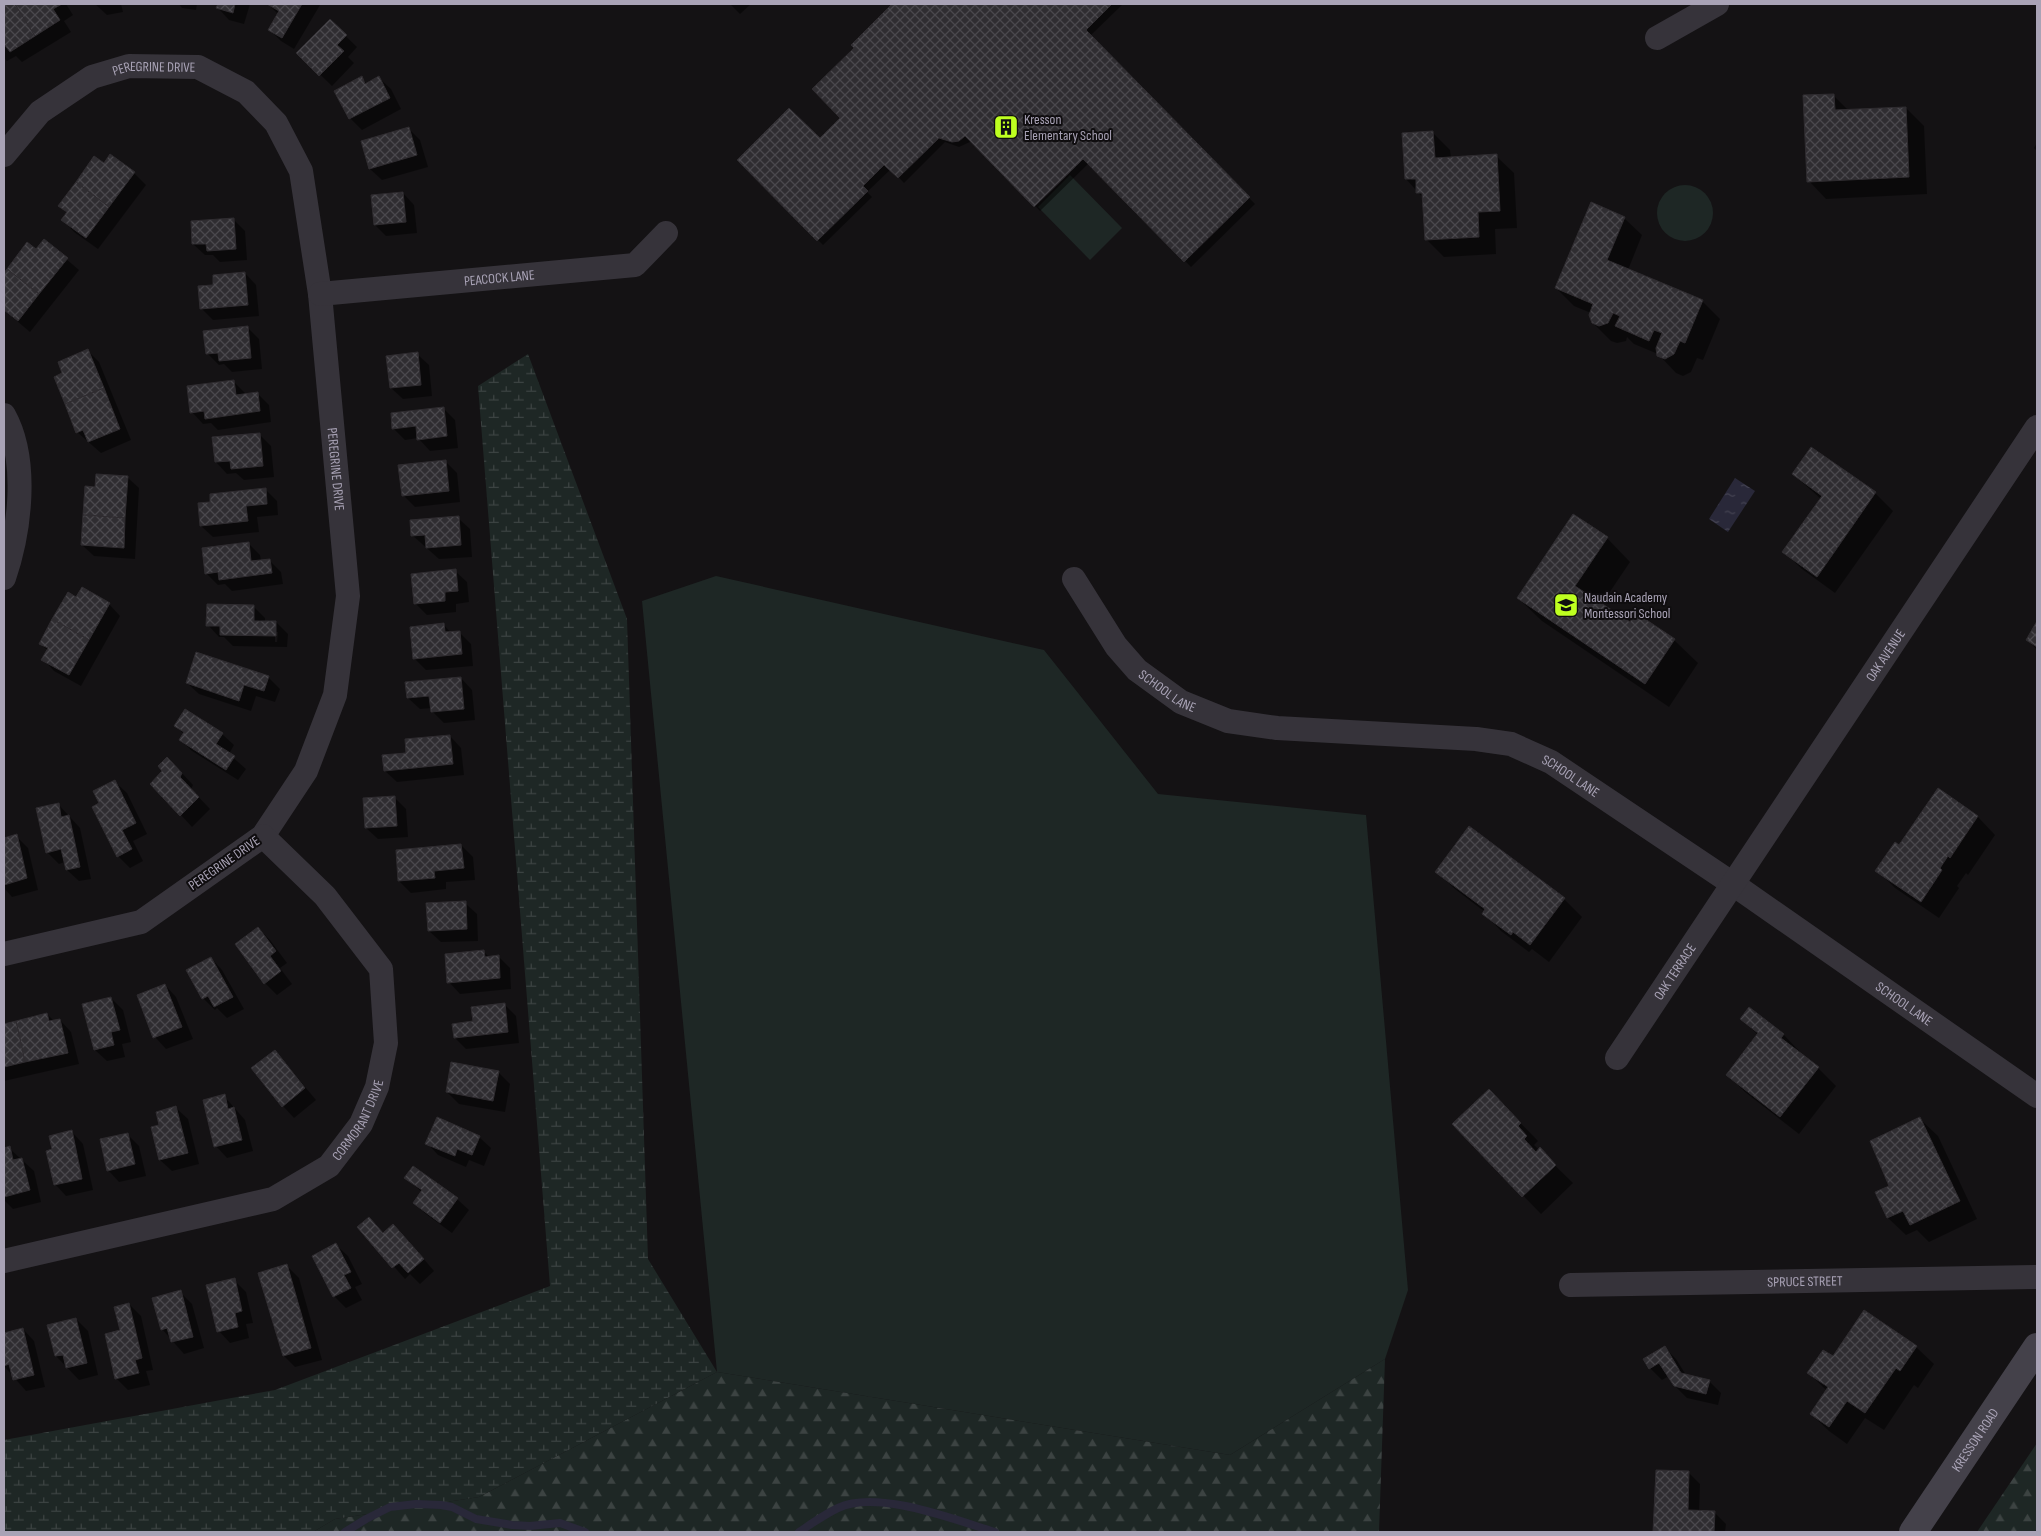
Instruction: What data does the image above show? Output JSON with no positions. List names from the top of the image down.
{
  "streets": {
    "main road": ["KRESSON ROAD"],
    "street": [
      "PEREGRINE DRIVE",
      "PEACOCK LANE",
      "OAK AVENUE",
      "SCHOOL LANE",
      "OAK TERRACE",
      "CORMORANT DRIVE",
      "SPRUCE STREET"
    ]
  },
  "crossings": [
    ["PEREGRINE DRIVE", "PEACOCK LANE"],
    ["PEREGRINE DRIVE", "CORMORANT DRIVE"],
    ["OAK AVENUE", "SCHOOL LANE"],
    ["OAK AVENUE", "OAK TERRACE"],
    ["SCHOOL LANE", "OAK TERRACE"]
  ],
  "places": {
    "building": ["Kresson Elementary School"],
    "school or university": ["Naudain Academy Montessori School"]
  }
}
